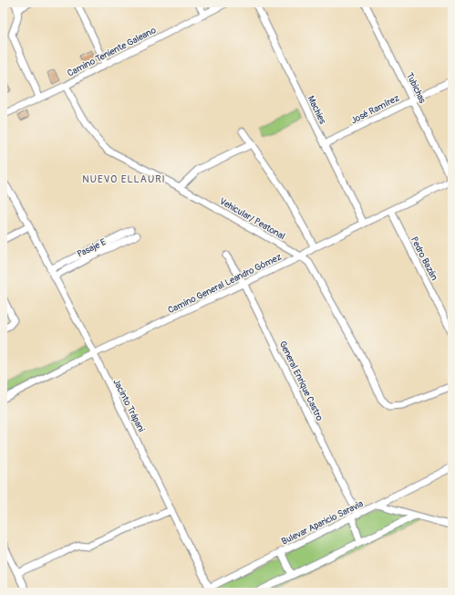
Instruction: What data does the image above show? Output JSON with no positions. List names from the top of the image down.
{
  "streets": {
    "street": [
      "Camino Teniente Galeano",
      "Tubichas",
      "José Ramírez",
      "Machies",
      "Vehicular/ Peatonal",
      "Pasaje E",
      "Pedro Bazán",
      "Camino General Leandro Gómez",
      "General Enrique Castro",
      "Jacinto Trápani",
      "Bulevar Aparicio Saravia"
    ]
  },
  "crossings": [
    ["Camino Teniente Galeano", "Vehicular/ Peatonal"],
    ["Tubichas", "José Ramírez"],
    ["Tubichas", "Camino General Leandro Gómez"],
    ["José Ramírez", "Machies"],
    ["Machies", "Camino General Leandro Gómez"],
    ["Vehicular/ Peatonal", "Camino General Leandro Gómez"],
    ["Pasaje E", "Jacinto Trápani"],
    ["Pedro Bazán", "Camino General Leandro Gómez"],
    ["Camino General Leandro Gómez", "General Enrique Castro"],
    ["Camino General Leandro Gómez", "Jacinto Trápani"],
    ["General Enrique Castro", "Bulevar Aparicio Saravia"],
    ["Jacinto Trápani", "Bulevar Aparicio Saravia"]
  ],
  "districts": ["NUEVO ELLAURI"]
}
